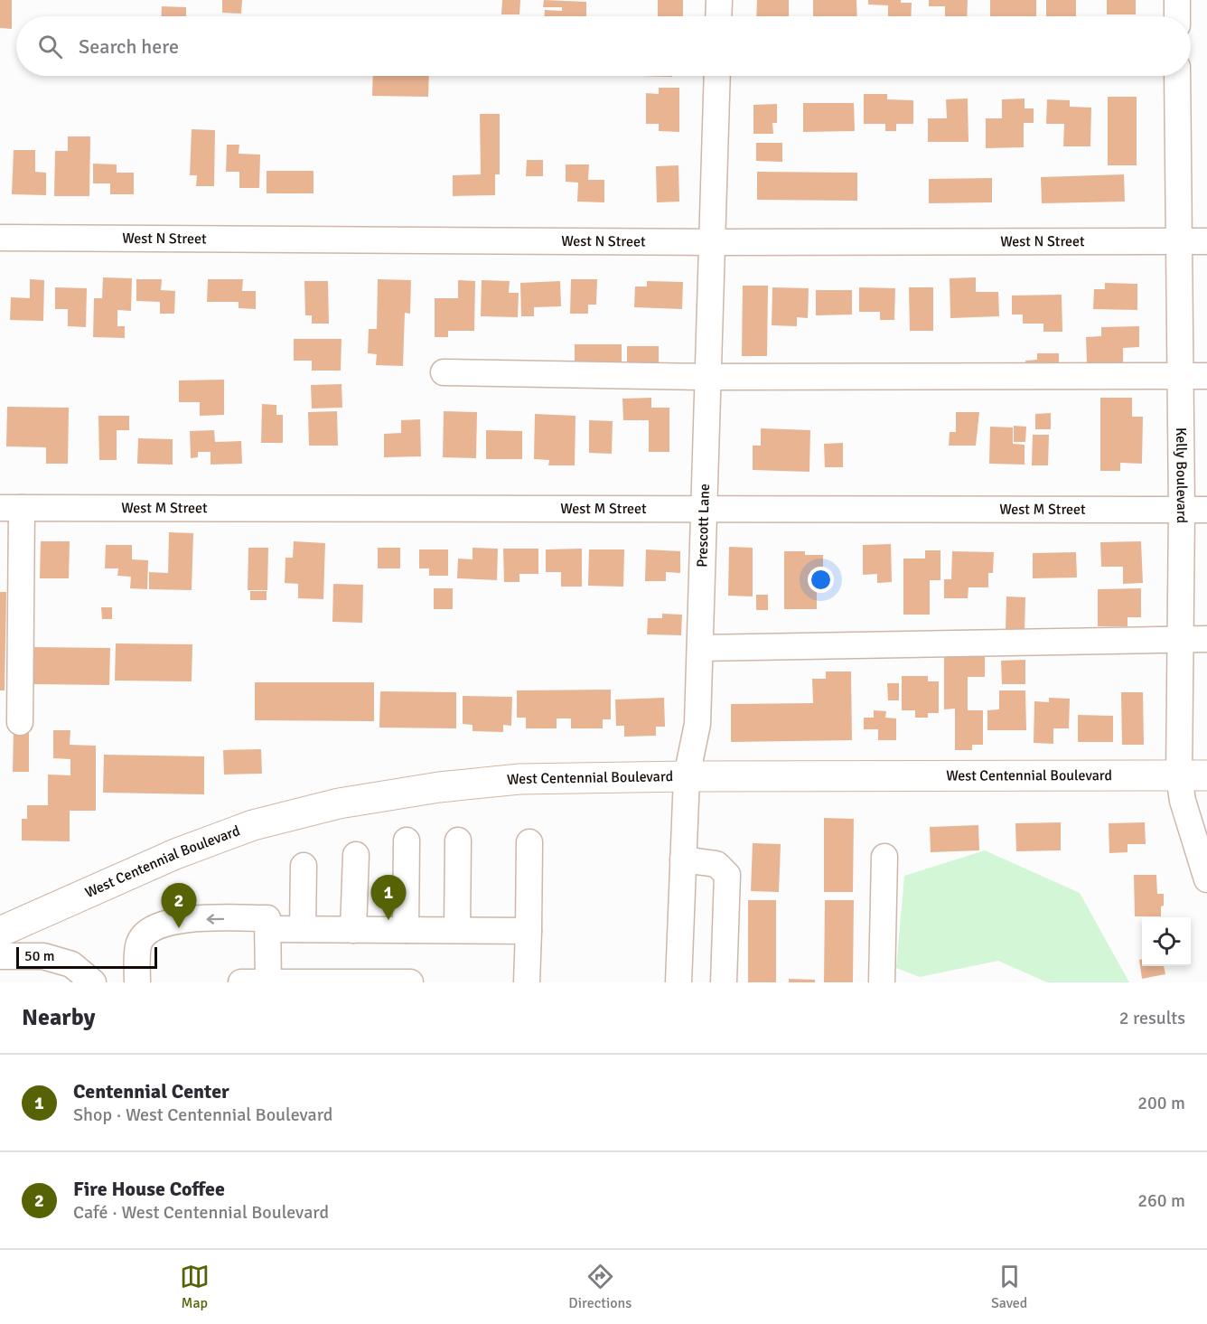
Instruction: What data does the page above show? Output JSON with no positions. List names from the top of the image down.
{
  "streets": {
    "main road": ["West Centennial Boulevard"],
    "street": [
      "West N Street",
      "Kelly Boulevard",
      "West M Street",
      "Prescott Lane"
    ]
  },
  "crossings": [
    ["West N Street", "Kelly Boulevard"],
    ["West N Street", "Prescott Lane"],
    ["Kelly Boulevard", "West M Street"],
    ["Kelly Boulevard", "West Centennial Boulevard"],
    ["West M Street", "Prescott Lane"],
    ["Prescott Lane", "West Centennial Boulevard"]
  ],
  "scale_bar": "50 m",
  "page": {
    "search": "Search here",
    "pins": ["1", "2"],
    "scale": "50 m",
    "heading": ["Nearby", "2 results"],
    "list": [
      {
        "mark": "1",
        "name": "Centennial Center",
        "note": "Shop · West Centennial Boulevard",
        "value": "200 m"
      },
      {
        "mark": "2",
        "name": "Fire House Coffee",
        "note": "Café · West Centennial Boulevard",
        "value": "260 m"
      }
    ],
    "nav": ["Map", "Directions", "Saved"]
  }
}
